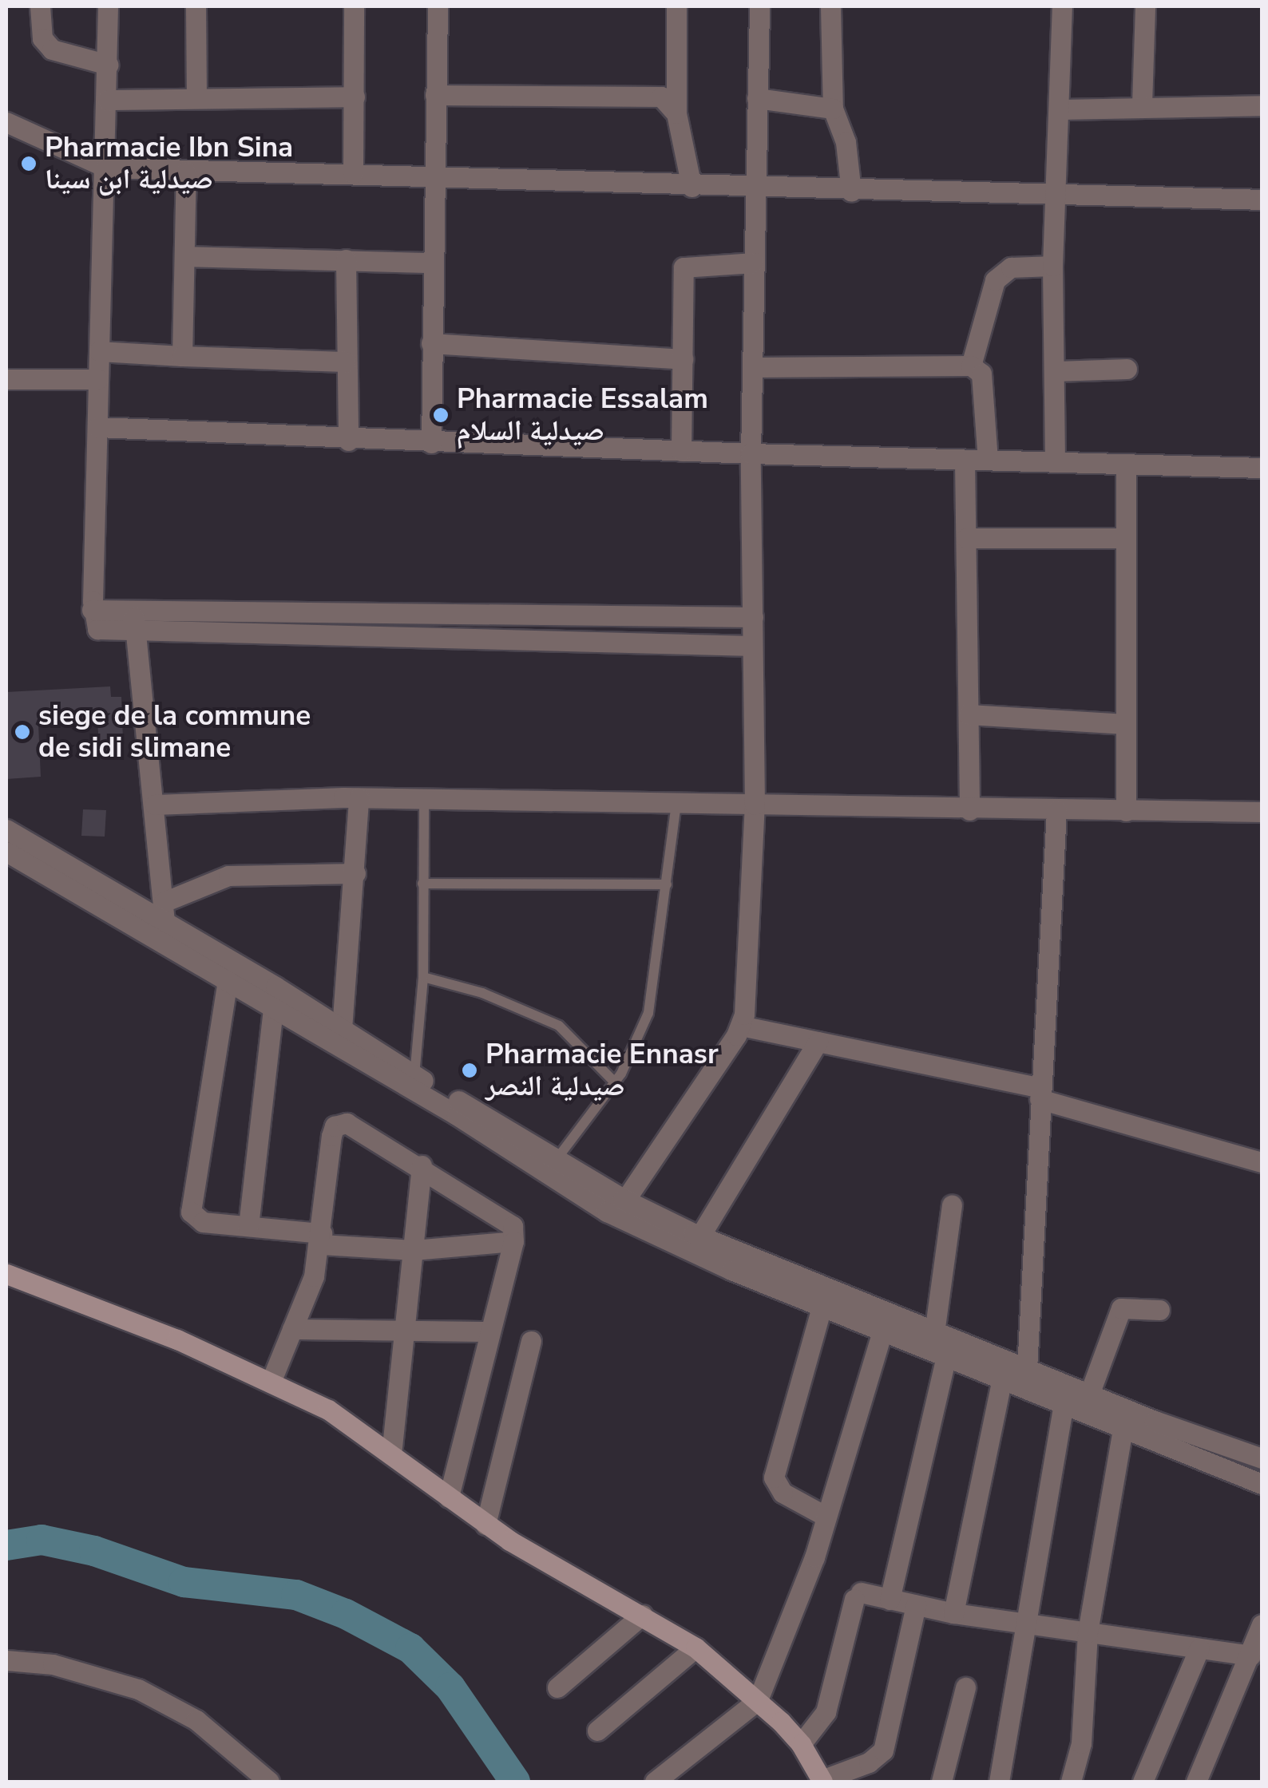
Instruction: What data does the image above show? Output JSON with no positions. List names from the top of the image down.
{
  "places": [
    "Pharmacie Ibn Sina صيدلية ابن سينا",
    "Pharmacie Essalam صيدلية السلام",
    "siege de la commune de sidi slimane",
    "Pharmacie Ennasr صيدلية النصر"
  ]
}
